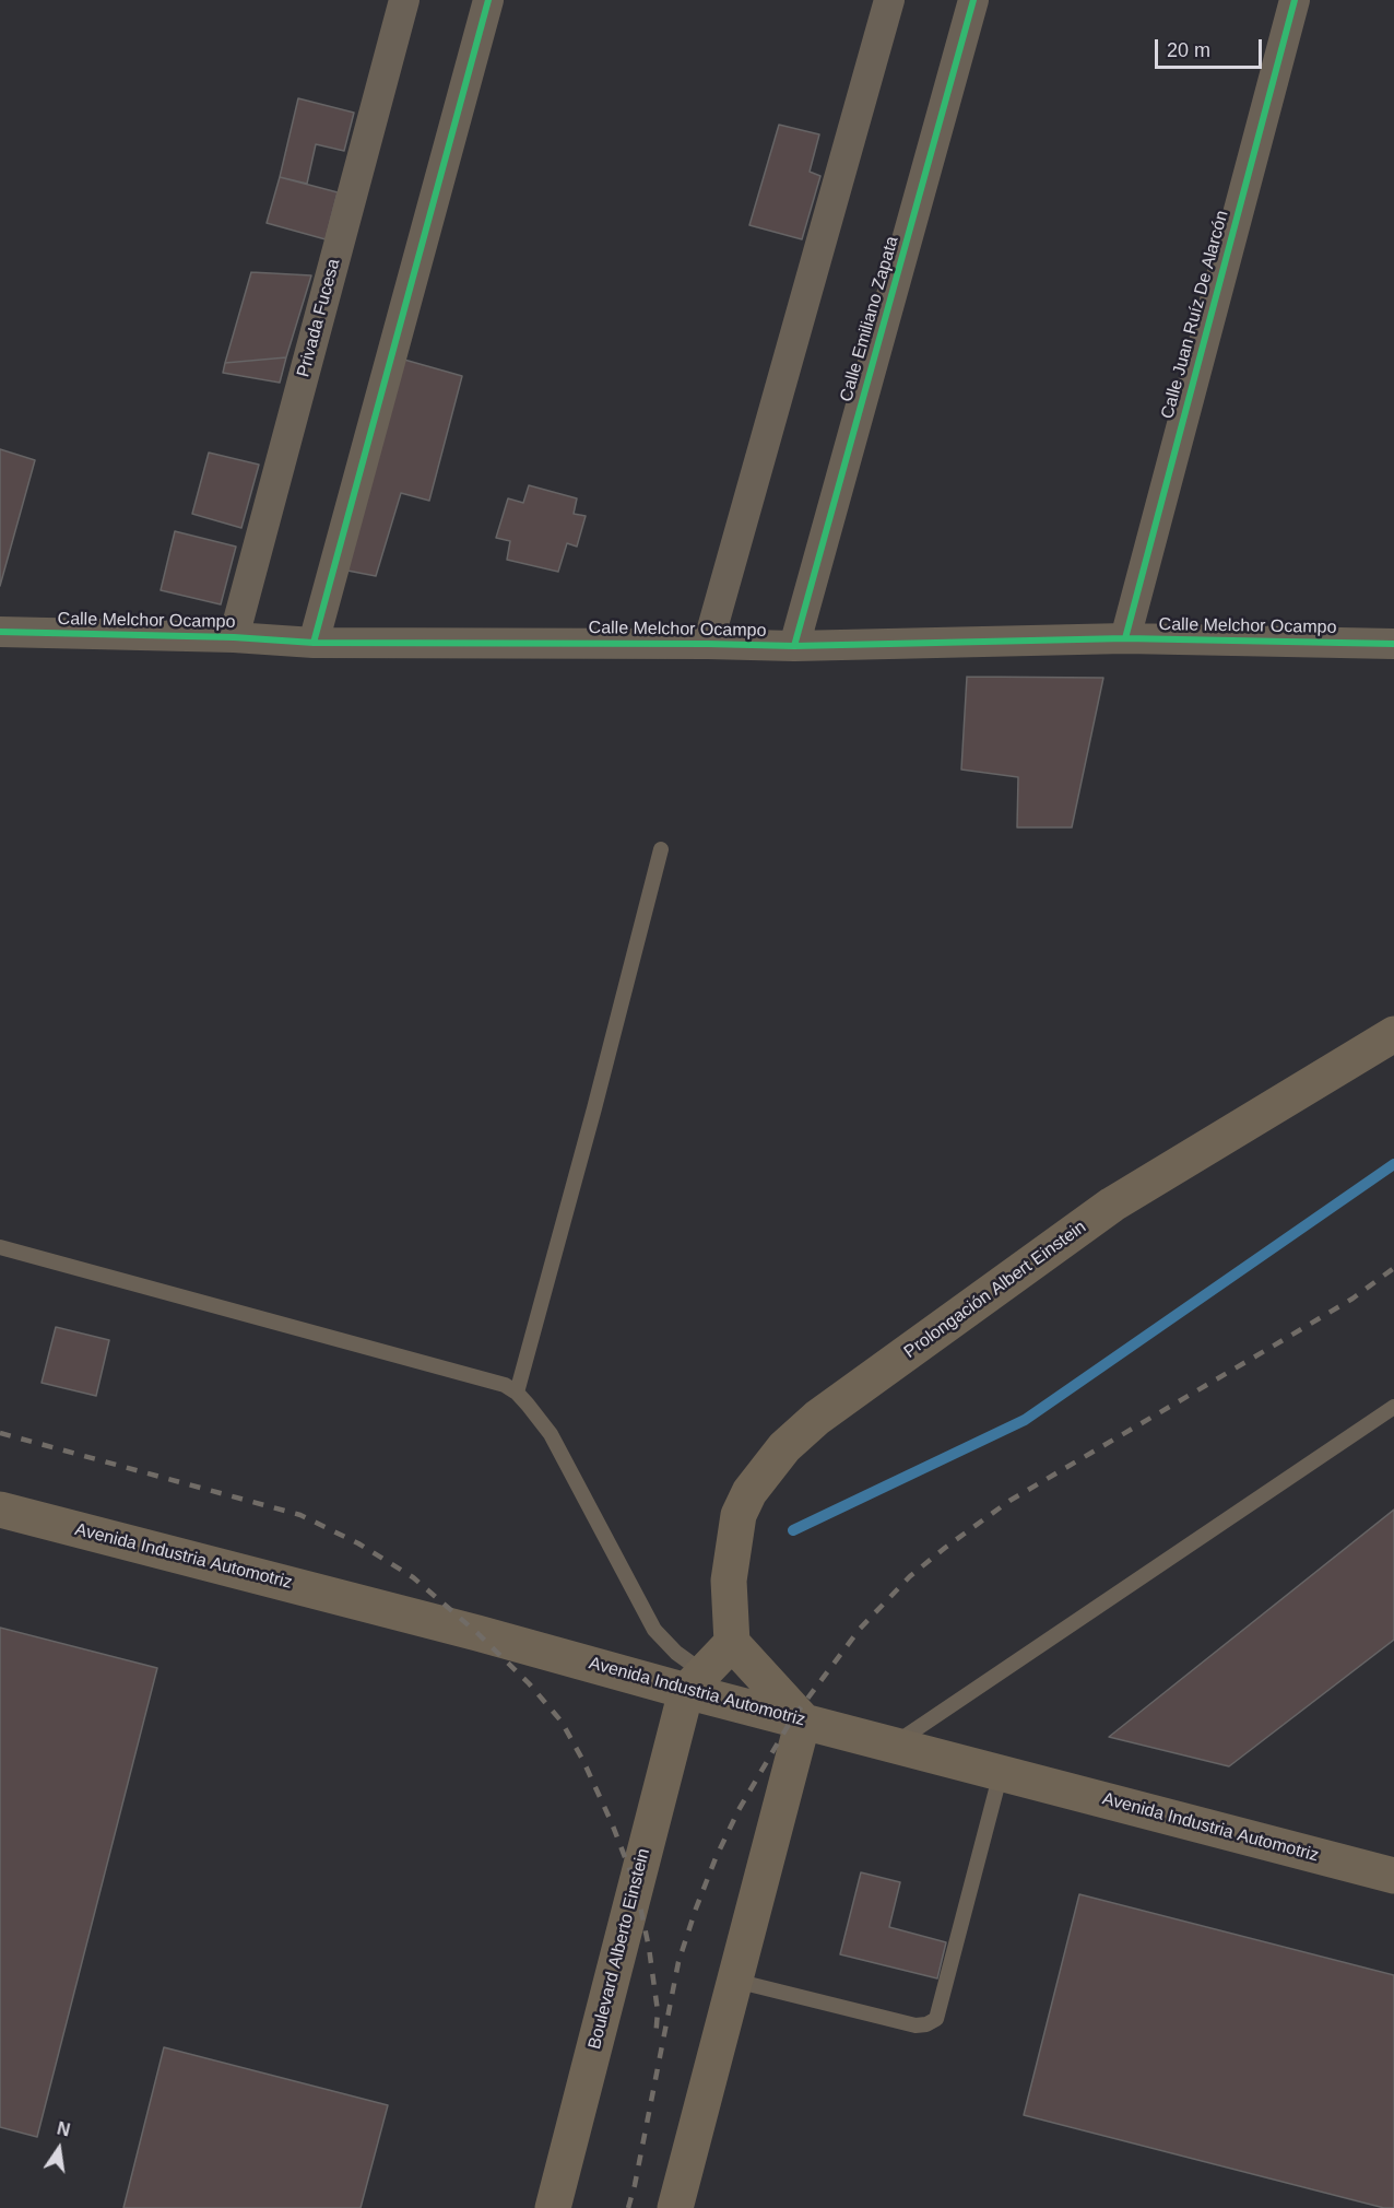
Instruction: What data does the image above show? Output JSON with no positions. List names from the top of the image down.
{
  "streets": {
    "main road": ["Prolongación Albert Einstein", "Avenida Industria Automotriz", "Boulevard Alberto Einstein"],
    "street": [
      "Calle Juan Ruíz De Alarcón",
      "Privada Fucesa",
      "Calle Emiliano Zapata",
      "Calle Melchor Ocampo"
    ]
  },
  "crossings": [
    ["Calle Juan Ruíz De Alarcón", "Calle Melchor Ocampo"],
    ["Privada Fucesa", "Calle Melchor Ocampo"],
    ["Calle Emiliano Zapata", "Calle Melchor Ocampo"],
    ["Avenida Industria Automotriz", "Boulevard Alberto Einstein"]
  ],
  "scale_bar": "20 m",
  "north": "top"
}
